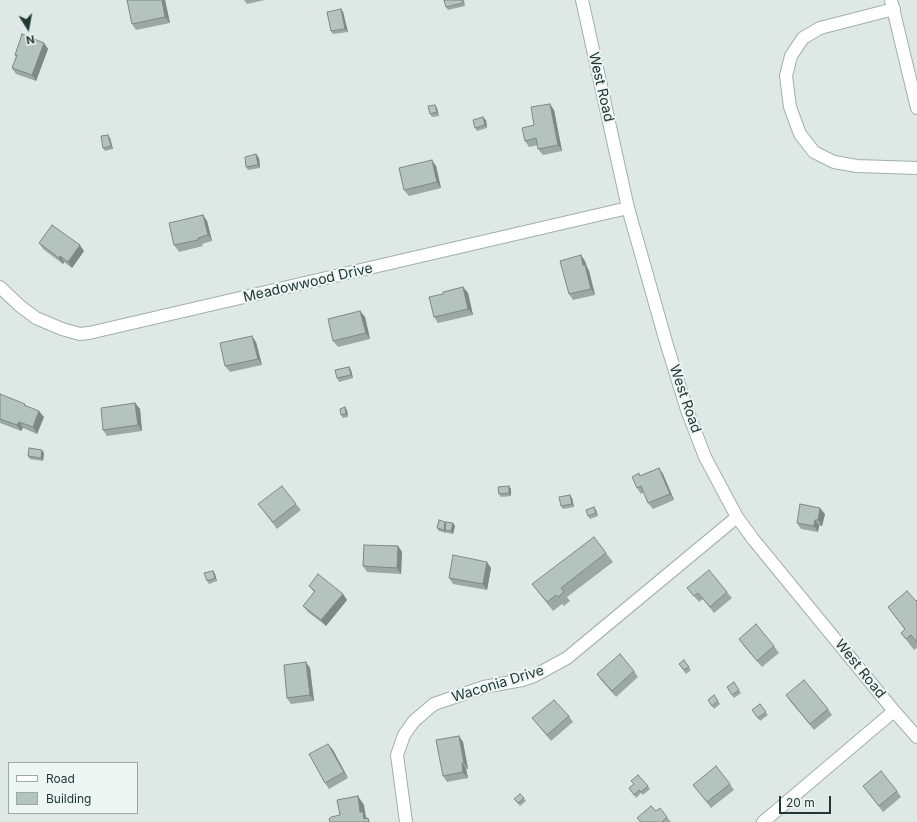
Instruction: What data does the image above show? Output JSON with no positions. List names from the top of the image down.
{
  "streets": {
    "street": ["West Road", "Meadowwood Drive", "Waconia Drive"]
  },
  "crossings": [
    ["West Road", "Meadowwood Drive"],
    ["West Road", "Waconia Drive"]
  ],
  "legend": ["Road", "Building"],
  "scale_bar": "20 m",
  "north": "bottom"
}
